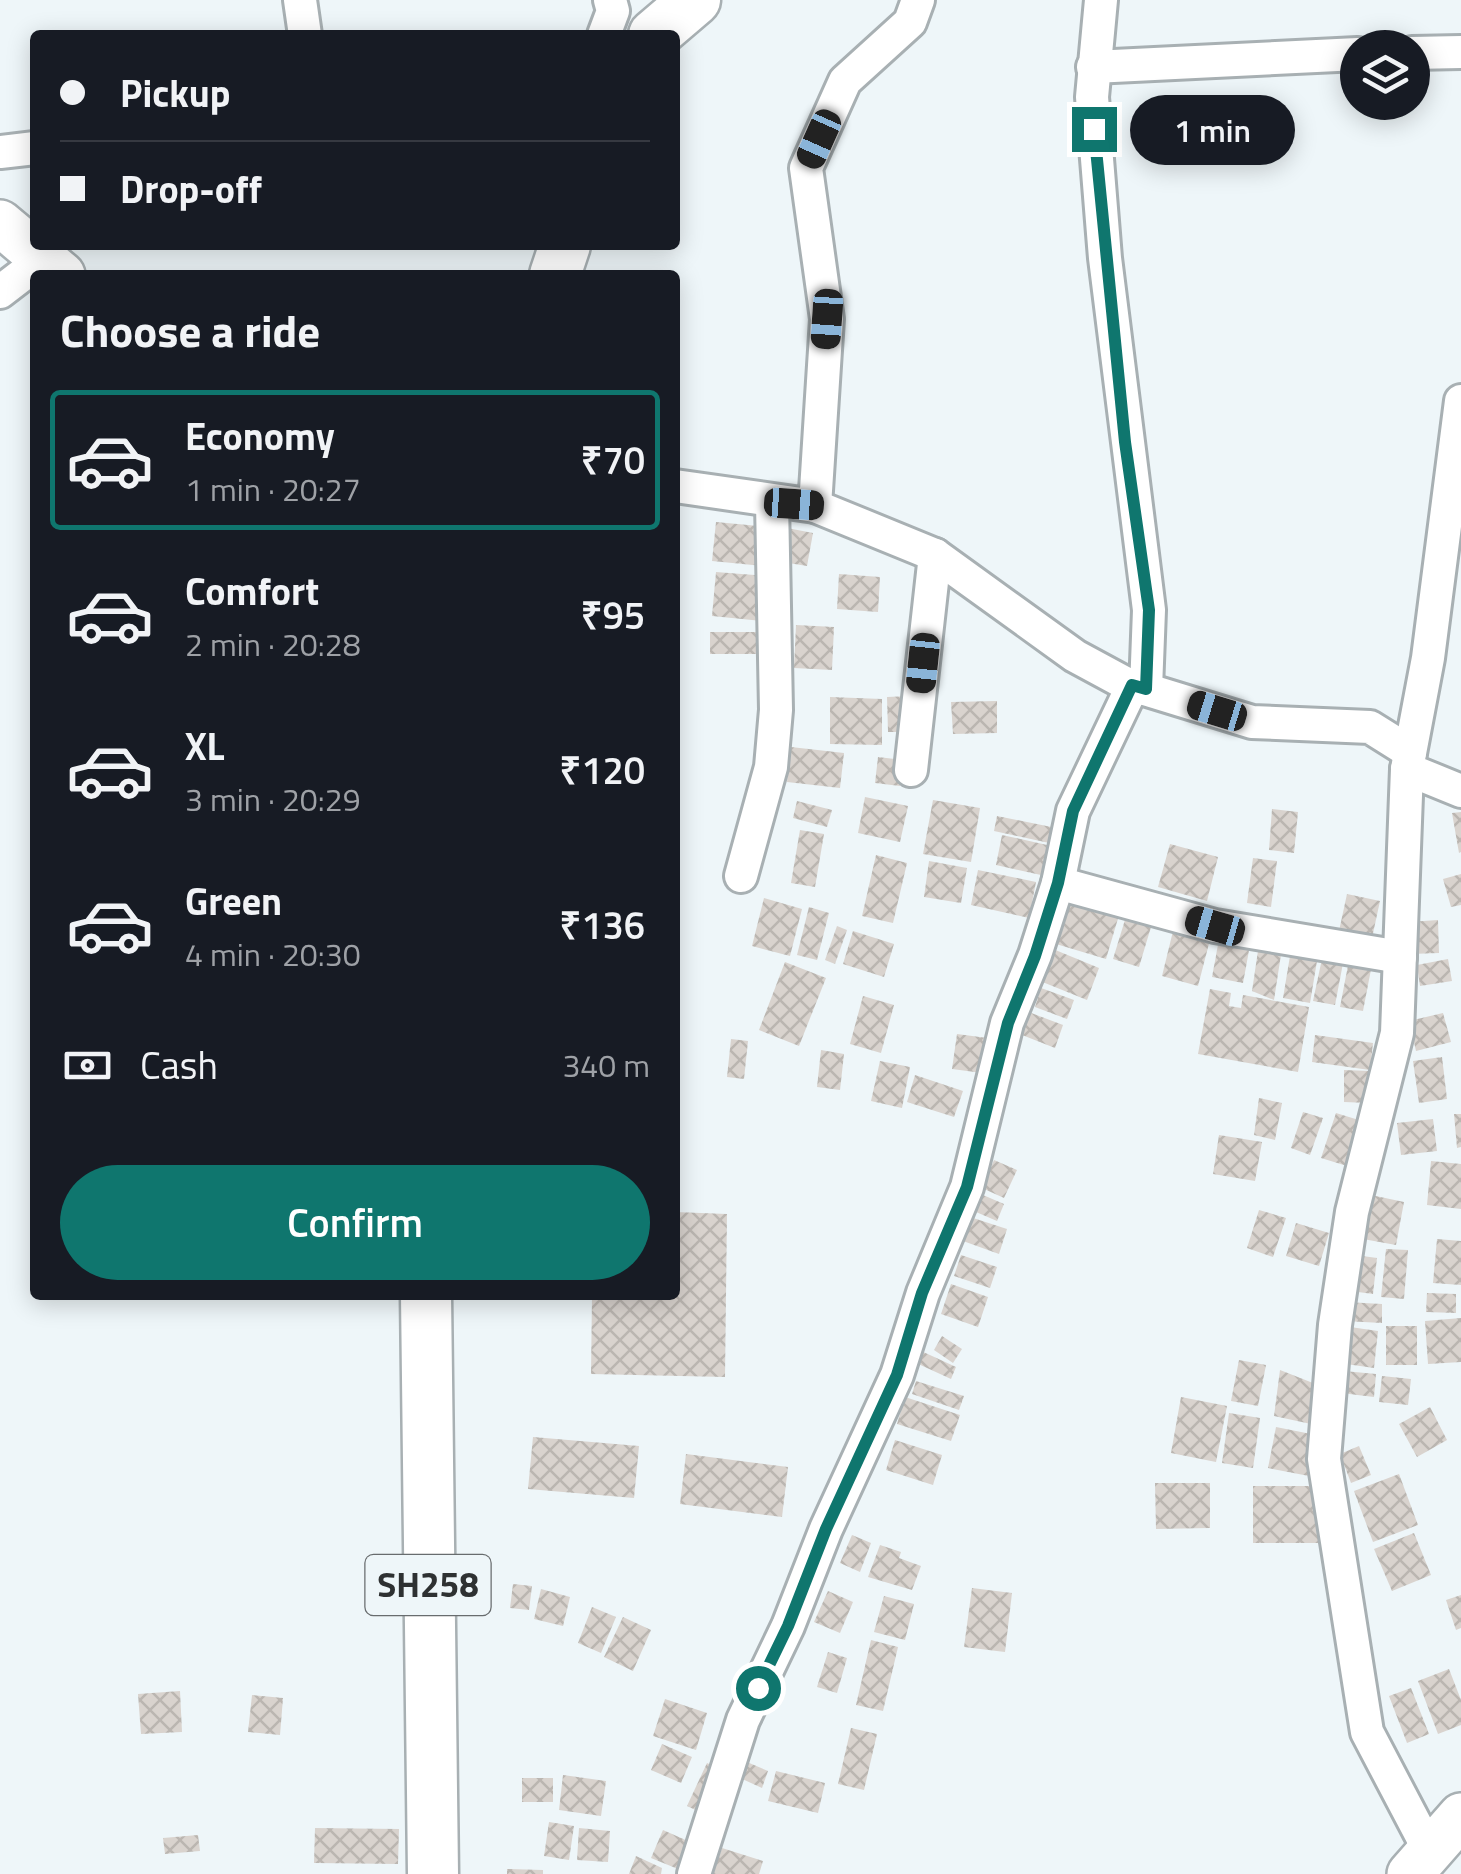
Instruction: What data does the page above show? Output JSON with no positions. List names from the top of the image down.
{
  "streets": {
    "main road": ["SH258"]
  },
  "page": {
    "banner": ["Pickup", "Drop-off"],
    "bubble": "1 min",
    "heading": "Choose a ride",
    "list": [
      {
        "name": "Economy",
        "note": "1 min · 20:27",
        "value": "₹70"
      },
      {
        "name": "Comfort",
        "note": "2 min · 20:28",
        "value": "₹95"
      },
      {
        "name": "XL",
        "note": "3 min · 20:29",
        "value": "₹120"
      },
      {
        "name": "Green",
        "note": "4 min · 20:30",
        "value": "₹136"
      }
    ],
    "pay": ["Cash", "340 m"],
    "buttons": "Confirm"
  }
}
